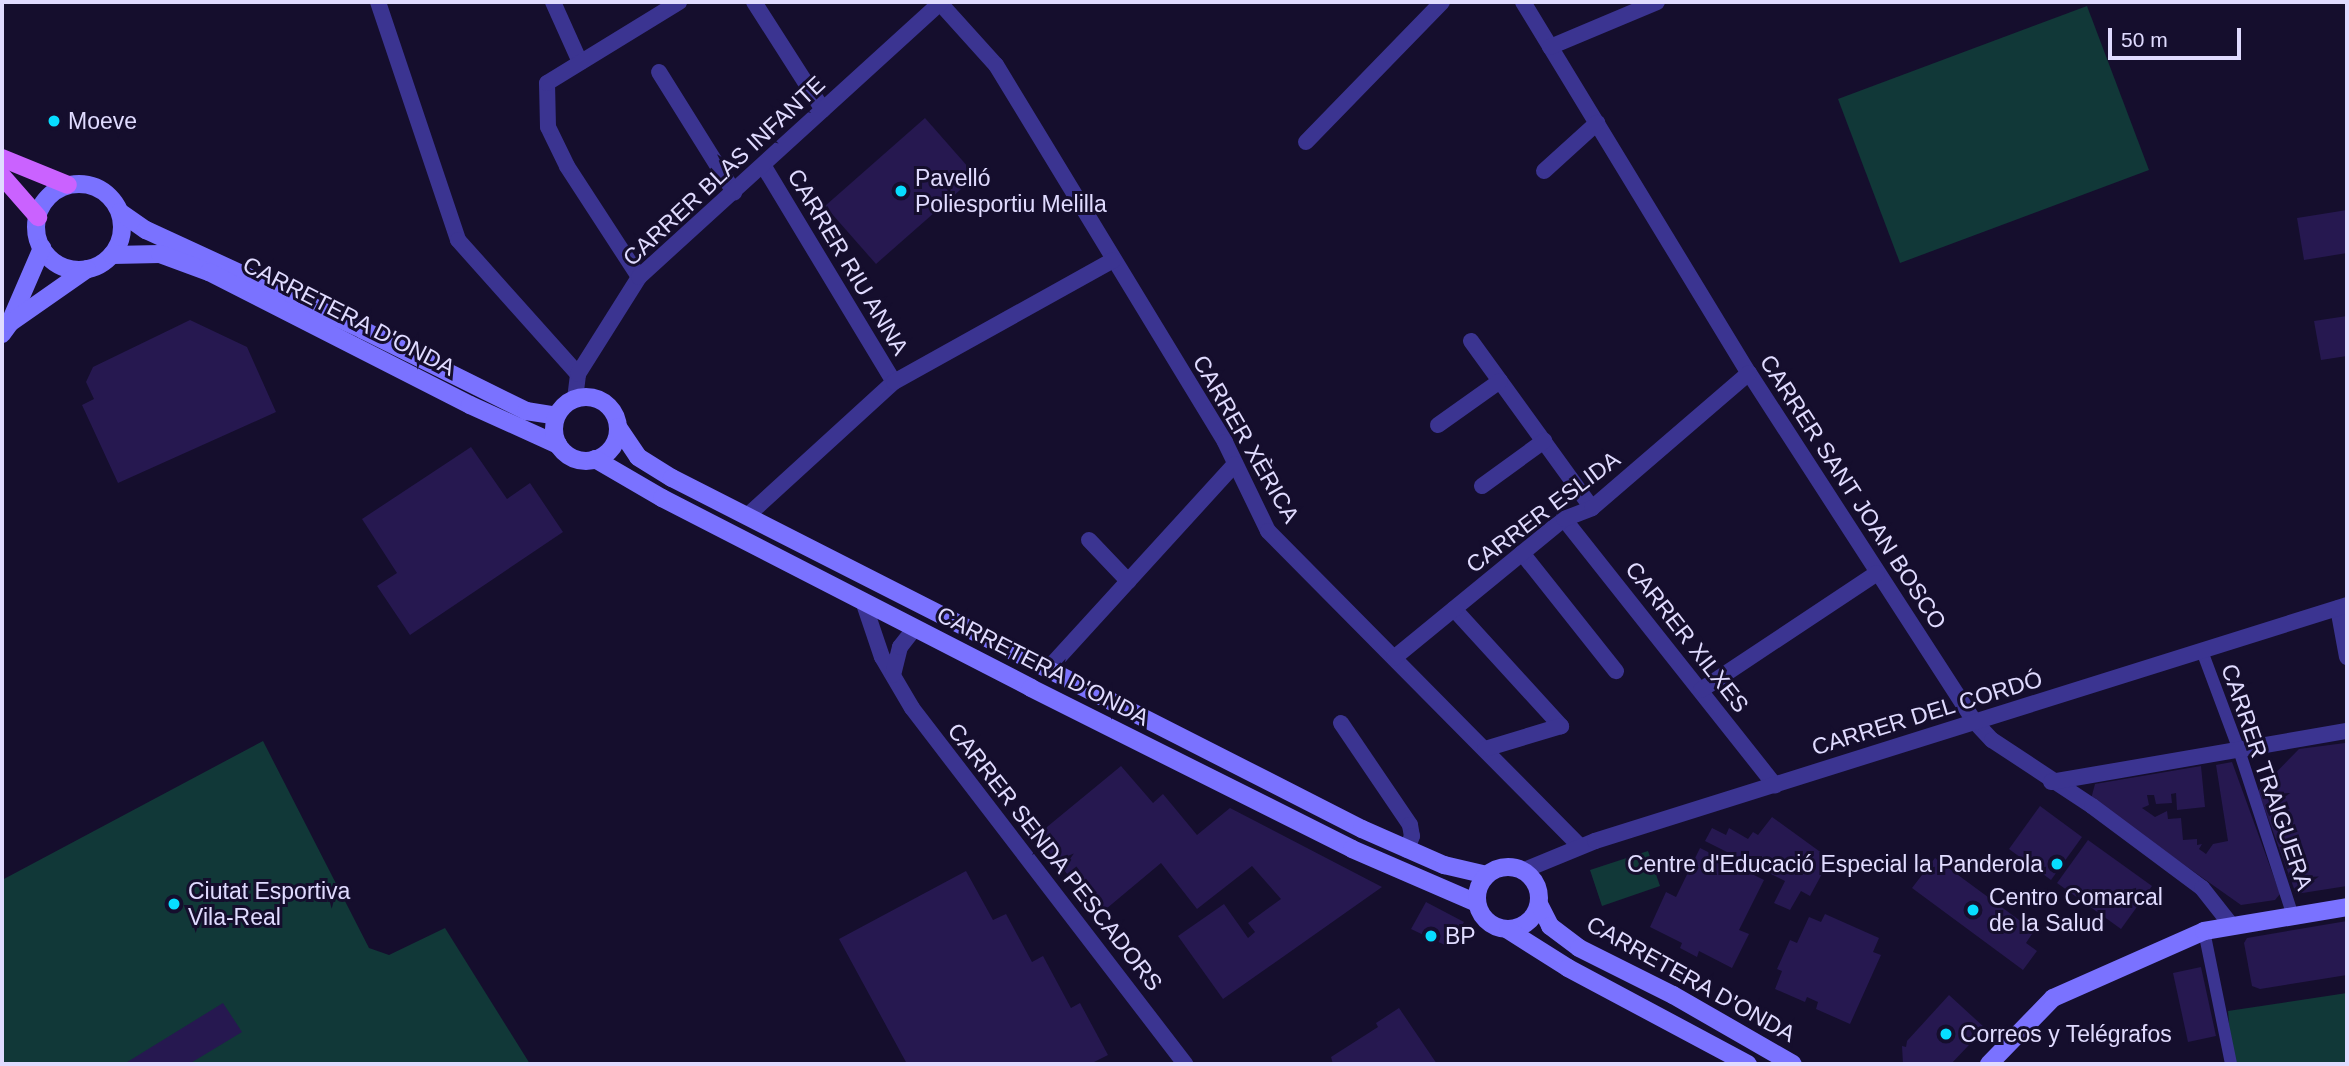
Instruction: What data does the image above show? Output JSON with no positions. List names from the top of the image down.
{
  "streets": {
    "main road": ["CARRETERA D'ONDA"],
    "street": [
      "CARRER BLAS INFANTE",
      "CARRER RIU ANNA",
      "CARRER XÈRICA",
      "CARRER SANT JOAN BOSCO",
      "CARRER ESLIDA",
      "CARRER XILXES",
      "CARRER DEL CORDÓ",
      "CARRER TRAIGUERA",
      "CARRER SENDA PESCADORS"
    ]
  },
  "crossings": [
    ["CARRER BLAS INFANTE", "CARRER RIU ANNA"],
    ["CARRER BLAS INFANTE", "CARRETERA D'ONDA"],
    ["CARRER BLAS INFANTE", "CARRER XÈRICA"],
    ["CARRETERA D'ONDA", "CARRER DEL CORDÓ"],
    ["CARRETERA D'ONDA", "CARRER SENDA PESCADORS"],
    ["CARRER XÈRICA", "CARRER ESLIDA"],
    ["CARRER XÈRICA", "CARRER DEL CORDÓ"],
    ["CARRER SANT JOAN BOSCO", "CARRER ESLIDA"],
    ["CARRER SANT JOAN BOSCO", "CARRER DEL CORDÓ"],
    ["CARRER ESLIDA", "CARRER XILXES"],
    ["CARRER XILXES", "CARRER DEL CORDÓ"],
    ["CARRER DEL CORDÓ", "CARRER TRAIGUERA"]
  ],
  "places": [
    "Moeve",
    "Pavelló Poliesportiu Melilla",
    "Centre d'Educació Especial la Panderola",
    "Ciutat Esportiva Vila-Real",
    "Centro Comarcal de la Salud",
    "BP",
    "Correos y Telégrafos"
  ],
  "scale_bar": "50 m"
}
